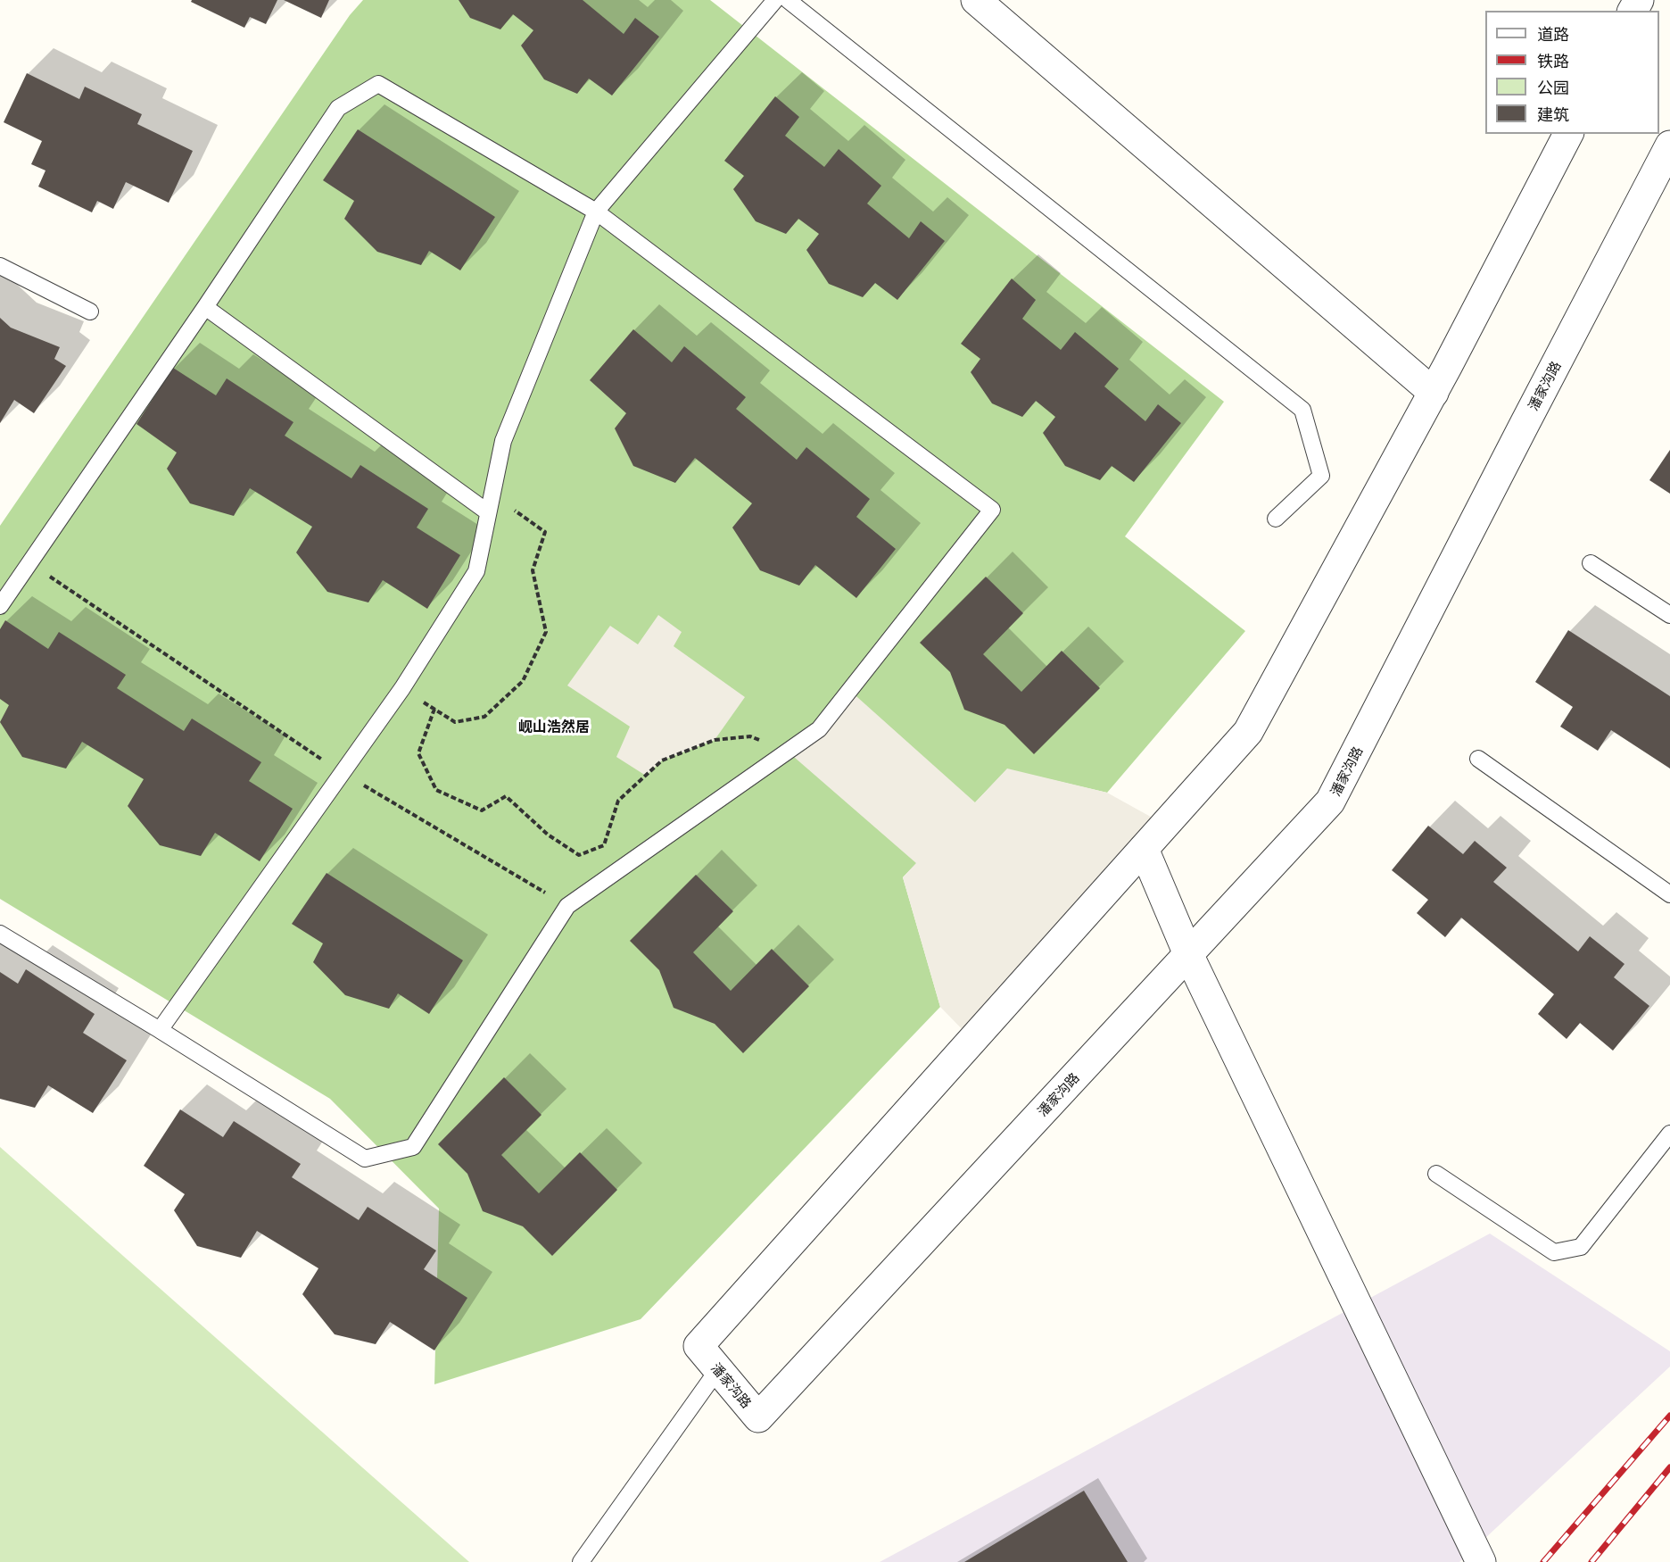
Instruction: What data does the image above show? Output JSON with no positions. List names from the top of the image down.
{
  "streets": {
    "street": ["潘家沟路"]
  },
  "districts": ["岘山浩然居"],
  "legend": [
    "道路",
    "铁路",
    "公园",
    "建筑"
  ]
}
